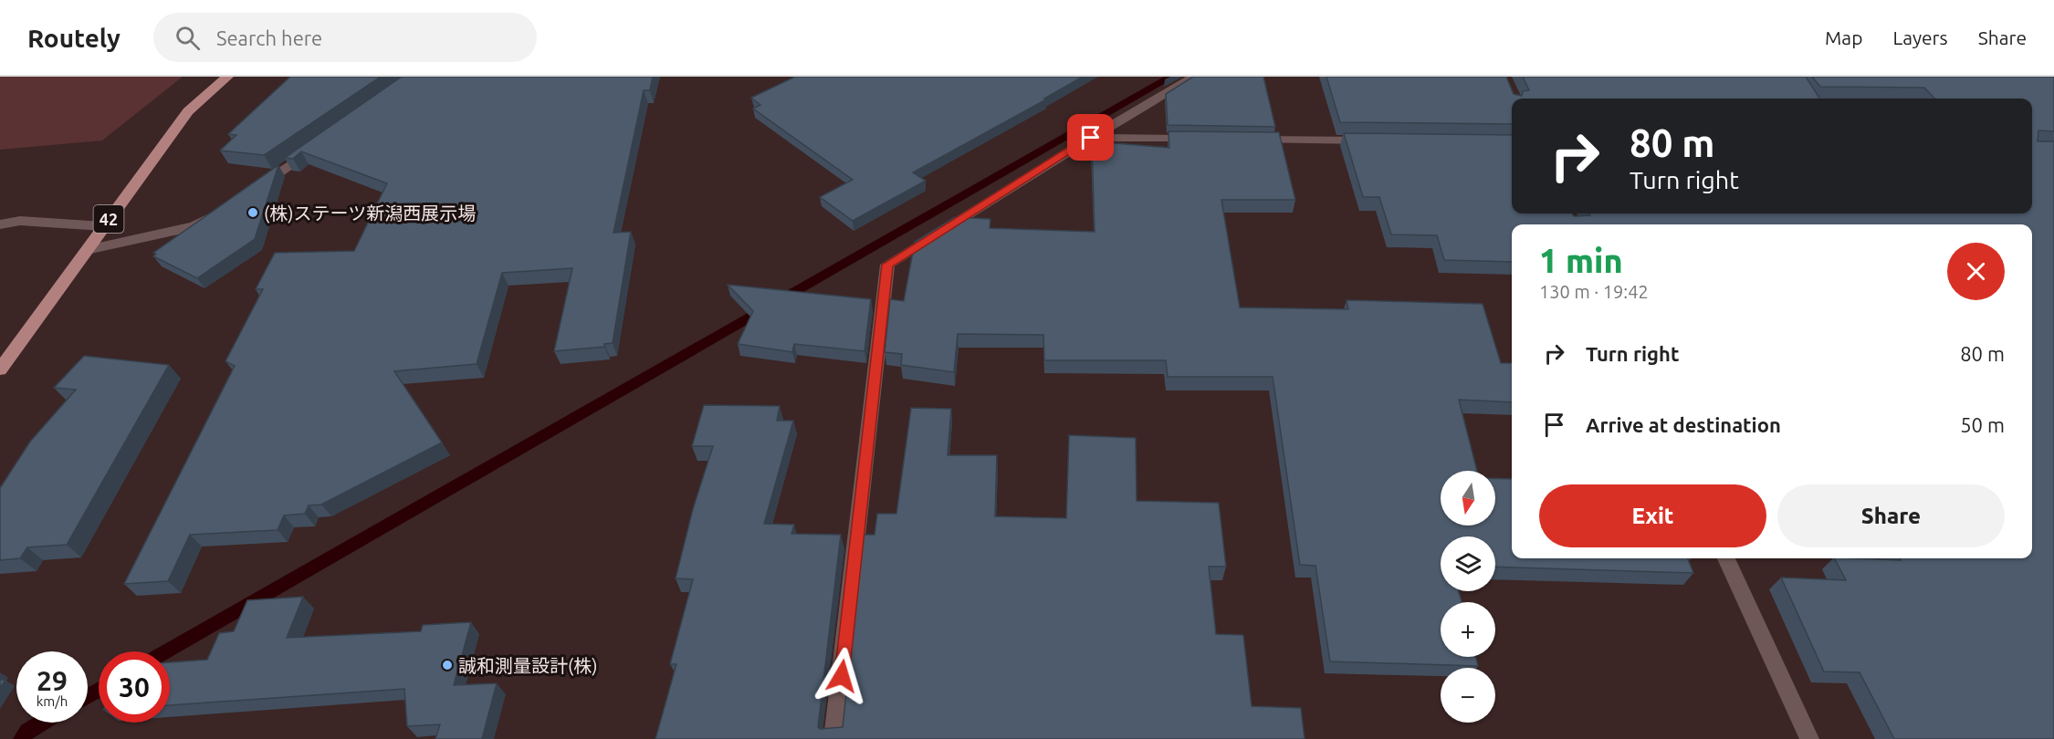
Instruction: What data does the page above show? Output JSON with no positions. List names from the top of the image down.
{
  "streets": {
    "main road": ["42"]
  },
  "places": ["(株)ステーツ新潟西展示場", "誠和測量設計(株)"],
  "north": "bottom",
  "page": {
    "header": "Routely",
    "search": "Search here",
    "nav": ["Map", "Layers", "Share"],
    "turn": ["80 m", "Turn right"],
    "heading": ["1 min", "130 m · 19:42"],
    "list": [
      {
        "name": "Turn right",
        "value": "80 m"
      },
      {
        "name": "Arrive at destination",
        "value": "50 m"
      }
    ],
    "map_buttons": ["+", "−"],
    "buttons": ["Exit", "Share"],
    "speed": "29 km/h",
    "limit": "30"
  }
}
